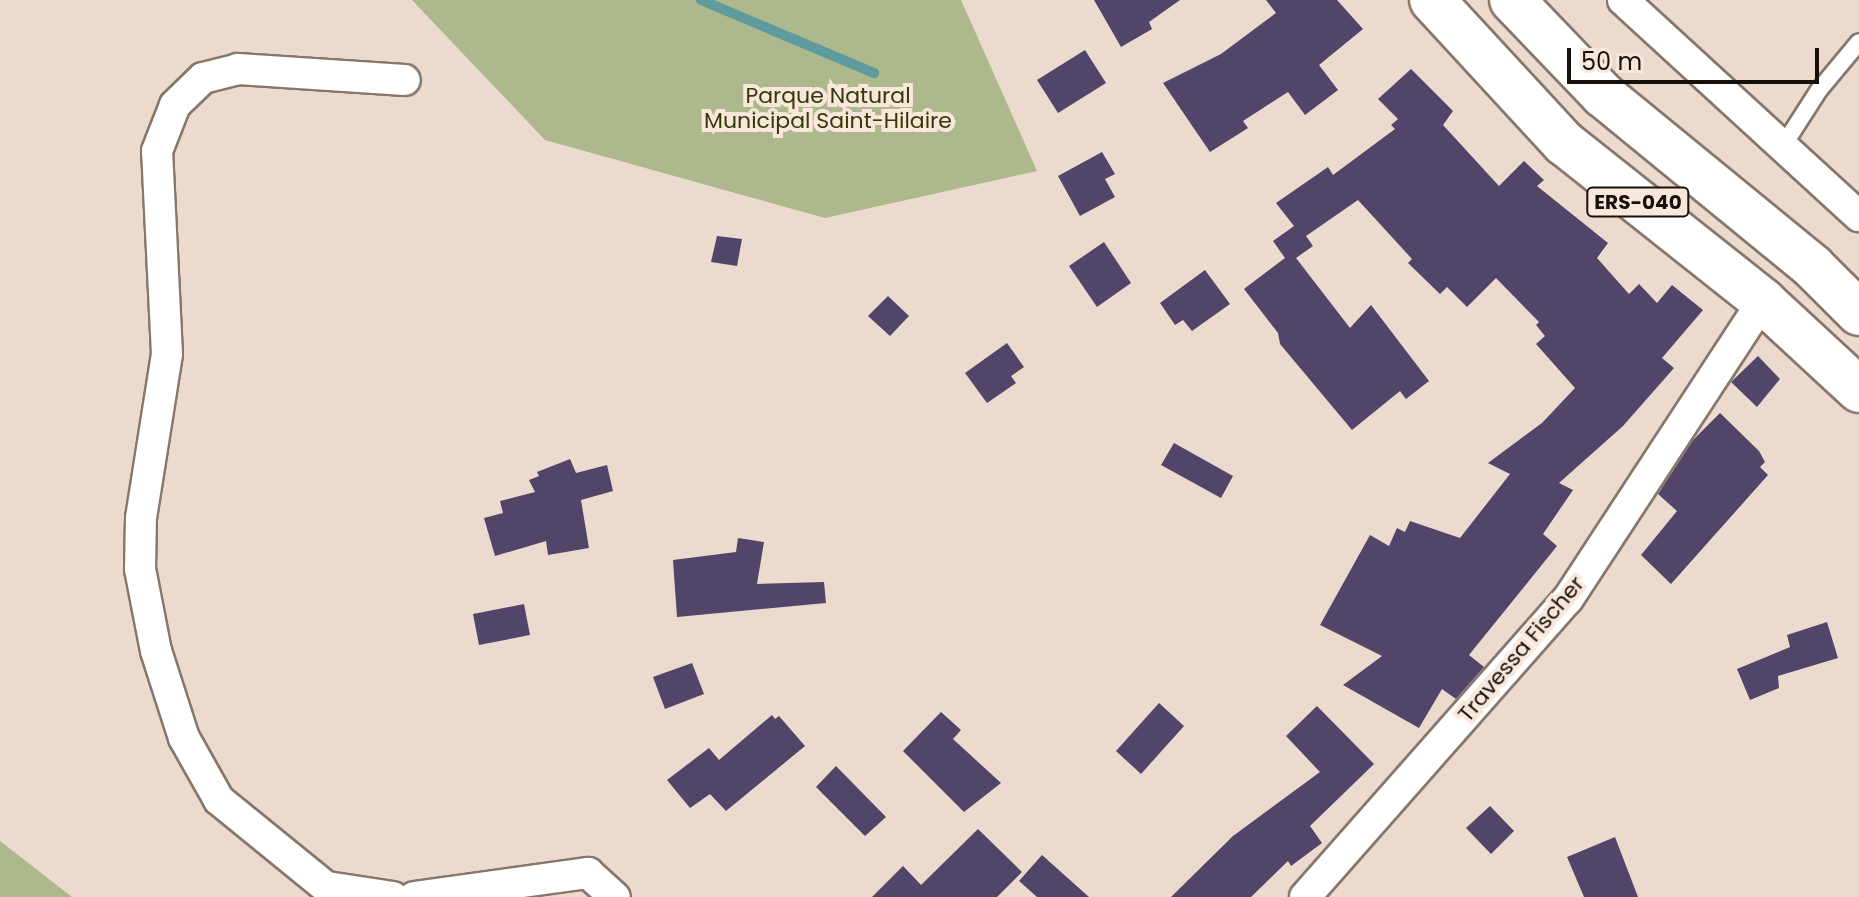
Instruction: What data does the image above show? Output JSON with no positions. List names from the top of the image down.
{
  "streets": {
    "main road": ["ERS-040"],
    "street": ["Travessa Fischer"]
  },
  "crossings": [
    ["ERS-040", "Travessa Fischer"]
  ],
  "parks": ["Parque Natural Municipal Saint-Hilaire"],
  "scale_bar": "50 m"
}
